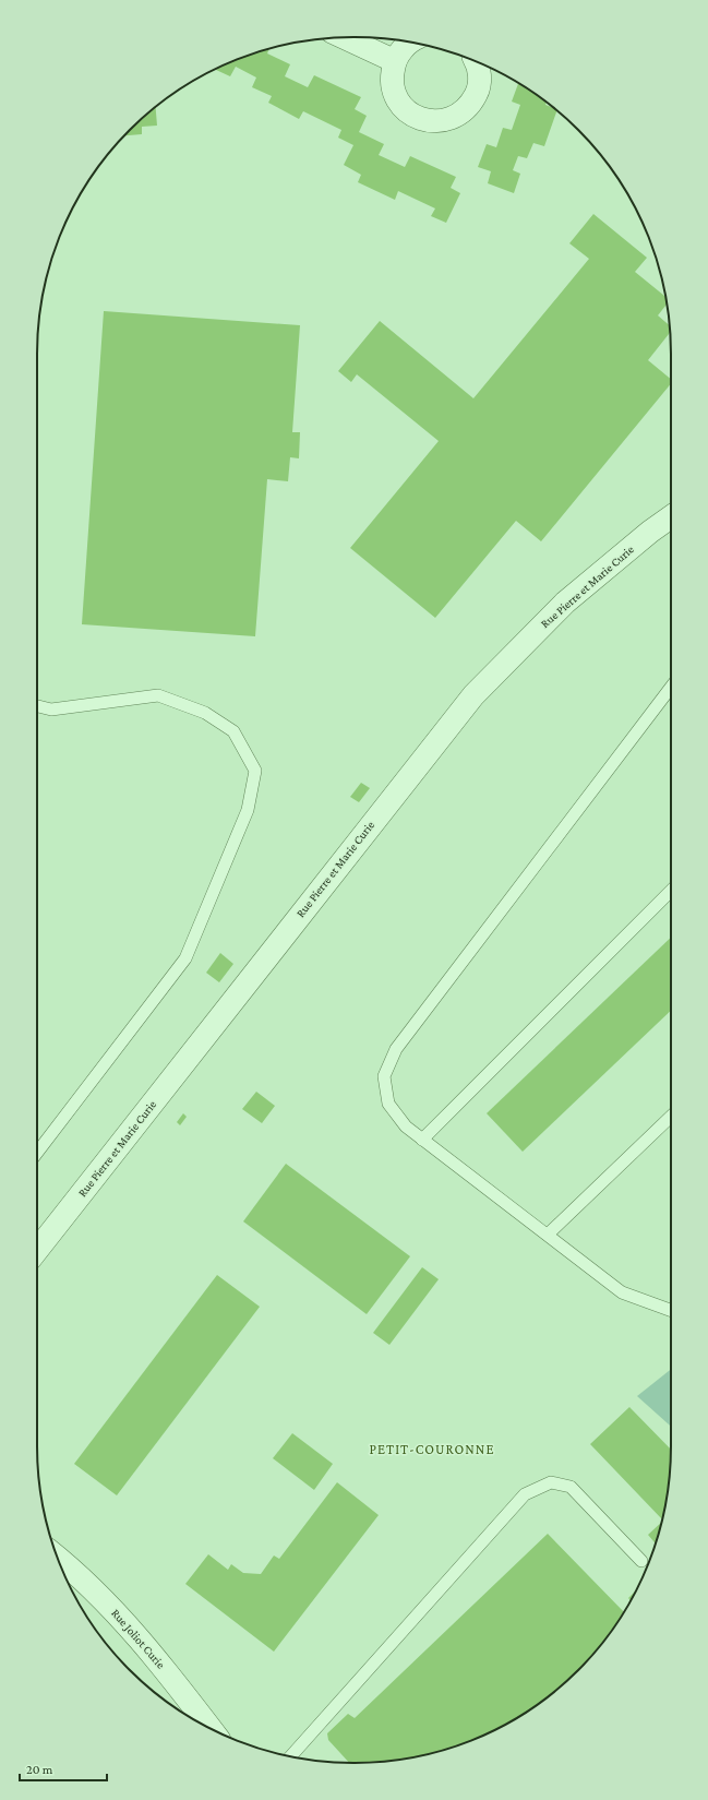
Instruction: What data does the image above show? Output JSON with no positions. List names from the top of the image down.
{
  "streets": {
    "street": ["Rue Pierre et Marie Curie", "Rue Joliot Curie"]
  },
  "districts": ["PETIT-COURONNE"],
  "scale_bar": "20 m"
}
